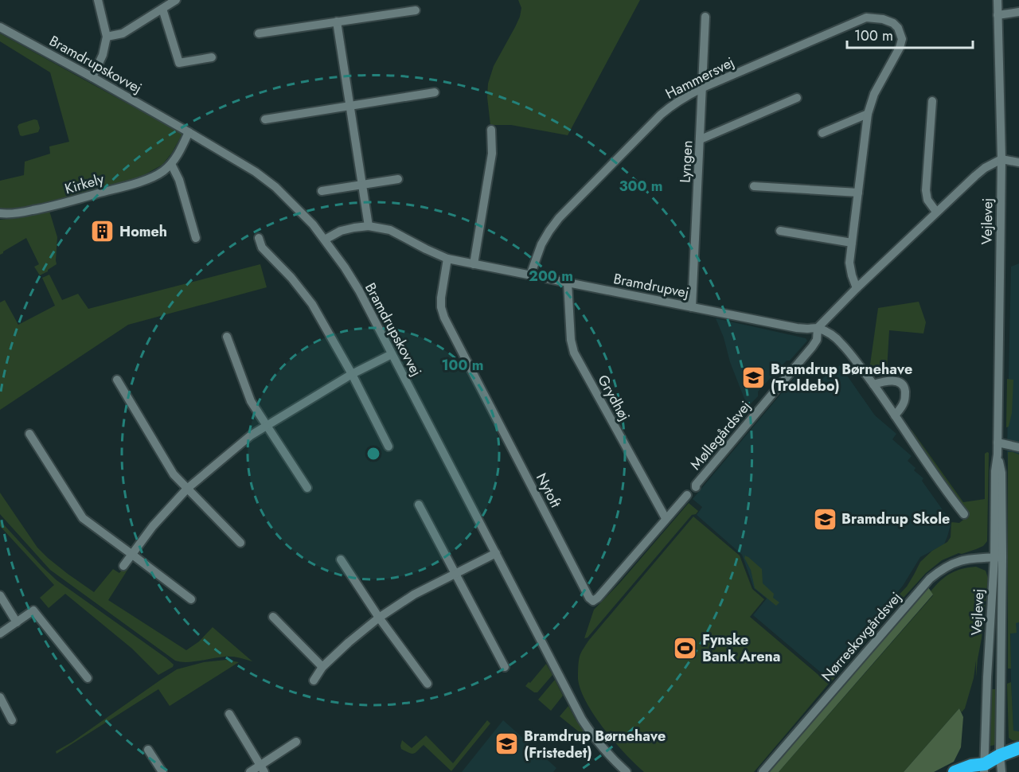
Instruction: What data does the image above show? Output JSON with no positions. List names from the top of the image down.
{
  "streets": {
    "street": [
      "Bramdrupskovvej",
      "Hammersvej",
      "Lyngen",
      "Kirkely",
      "Vejlevej",
      "Bramdrupvej",
      "Grydhøj",
      "Møllegårdsvej",
      "Nytoft",
      "Nørreskovgårdsvej"
    ]
  },
  "crossings": [
    ["Bramdrupskovvej", "Kirkely"],
    ["Bramdrupskovvej", "Bramdrupvej"],
    ["Hammersvej", "Lyngen"],
    ["Hammersvej", "Bramdrupvej"],
    ["Lyngen", "Bramdrupvej"],
    ["Vejlevej", "Nørreskovgårdsvej"],
    ["Bramdrupvej", "Grydhøj"],
    ["Bramdrupvej", "Møllegårdsvej"],
    ["Bramdrupvej", "Nytoft"],
    ["Grydhøj", "Nytoft"]
  ],
  "places": {
    "building": ["Homeh"],
    "school or university": ["Bramdrup Børnehave (Troldebo)", "Bramdrup Skole", "Bramdrup Børnehave (Fristedet)"],
    "sports": ["Fynske Bank Arena"]
  },
  "scale_bar": "100 m",
  "rings": ["300 m", "200 m", "100 m"]
}
